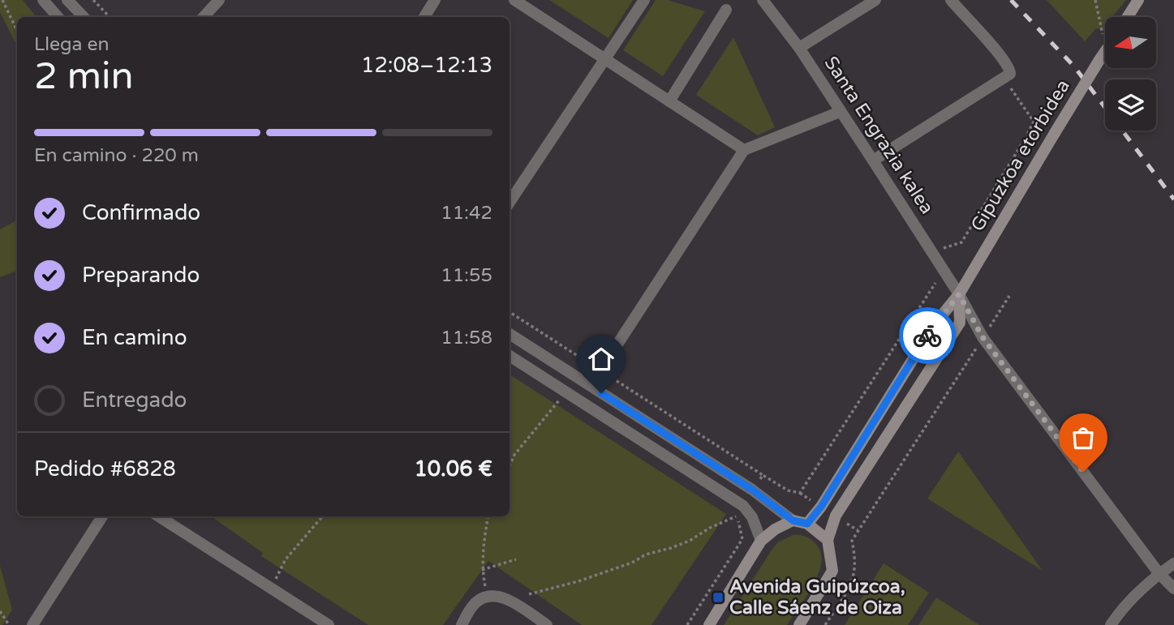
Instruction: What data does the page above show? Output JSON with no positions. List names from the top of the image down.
{
  "streets": {
    "main road": ["Gipuzkoa etorbidea"],
    "street": ["Santa Engrazia kalea"]
  },
  "crossings": [
    ["Santa Engrazia kalea", "Gipuzkoa etorbidea"]
  ],
  "places": {
    "transit": ["Avenida Guipúzcoa, Calle Sáenz de Oiza"]
  },
  "north": "left",
  "page": {
    "heading": ["2 min", "Llega en", "12:08–12:13"],
    "panel": ["Pedido #6828", "10.06 €"],
    "bar": "En camino · 220 m",
    "list": [
      ["Confirmado", "11:42"],
      ["Preparando", "11:55"],
      ["En camino", "11:58"],
      "Entregado"
    ]
  }
}
